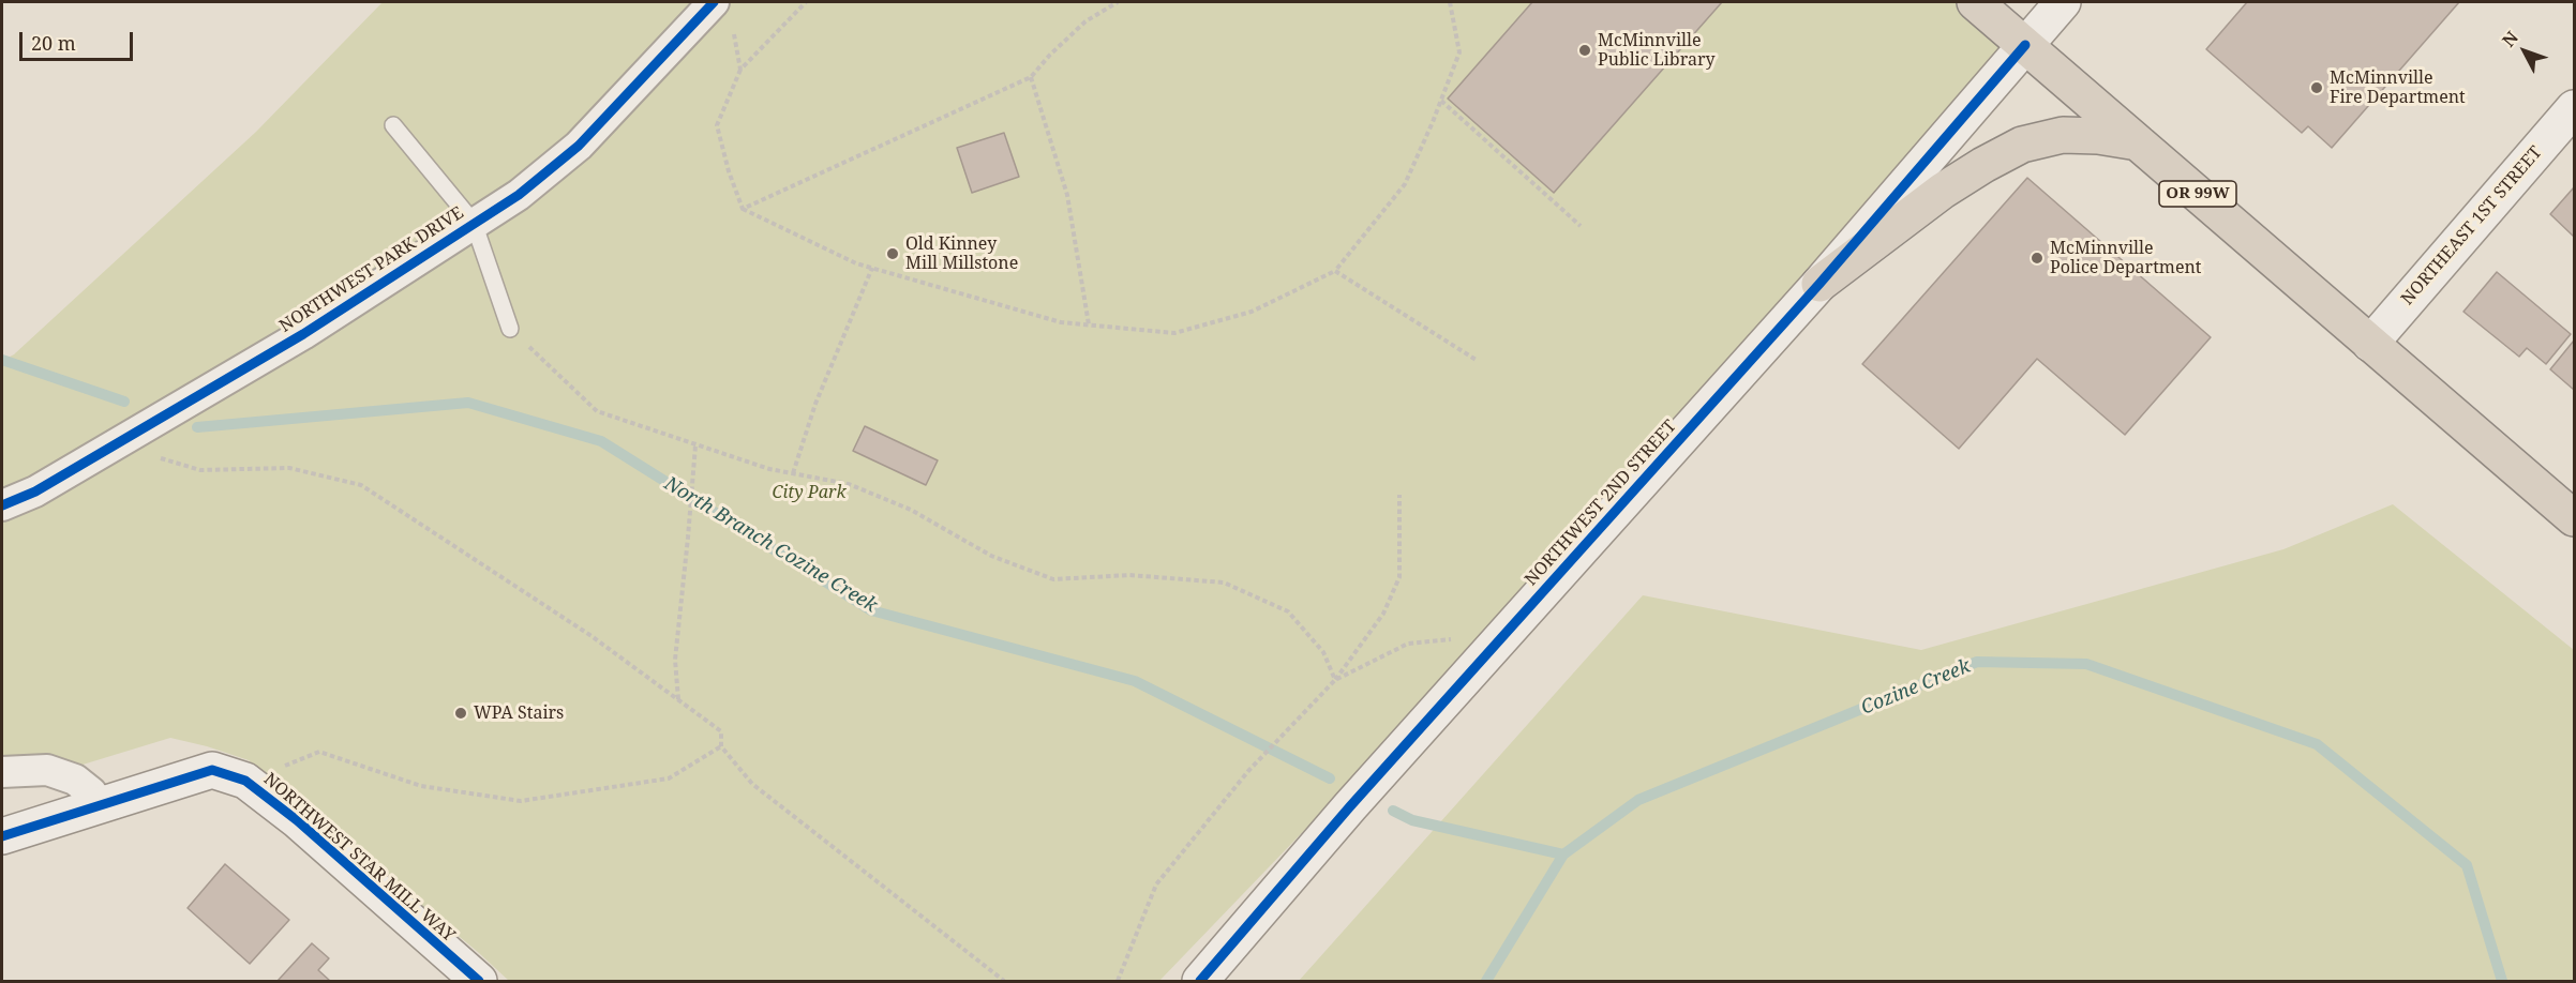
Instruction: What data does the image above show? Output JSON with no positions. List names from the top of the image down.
{
  "streets": {
    "highway": ["OR 99W"],
    "main road": ["NORTHEAST 1ST STREET", "NORTHWEST 2ND STREET", "NORTHWEST STAR MILL WAY"],
    "street": ["NORTHWEST PARK DRIVE"]
  },
  "crossings": [
    ["OR 99W", "NORTHEAST 1ST STREET"],
    ["OR 99W", "NORTHWEST 2ND STREET"]
  ],
  "water": ["North Branch Cozine Creek", "Cozine Creek"],
  "parks": ["City Park"],
  "places": [
    "McMinnville Public Library",
    "McMinnville Fire Department",
    "Old Kinney Mill Millstone",
    "McMinnville Police Department",
    "WPA Stairs"
  ],
  "scale_bar": "20 m",
  "north": "top left"
}
